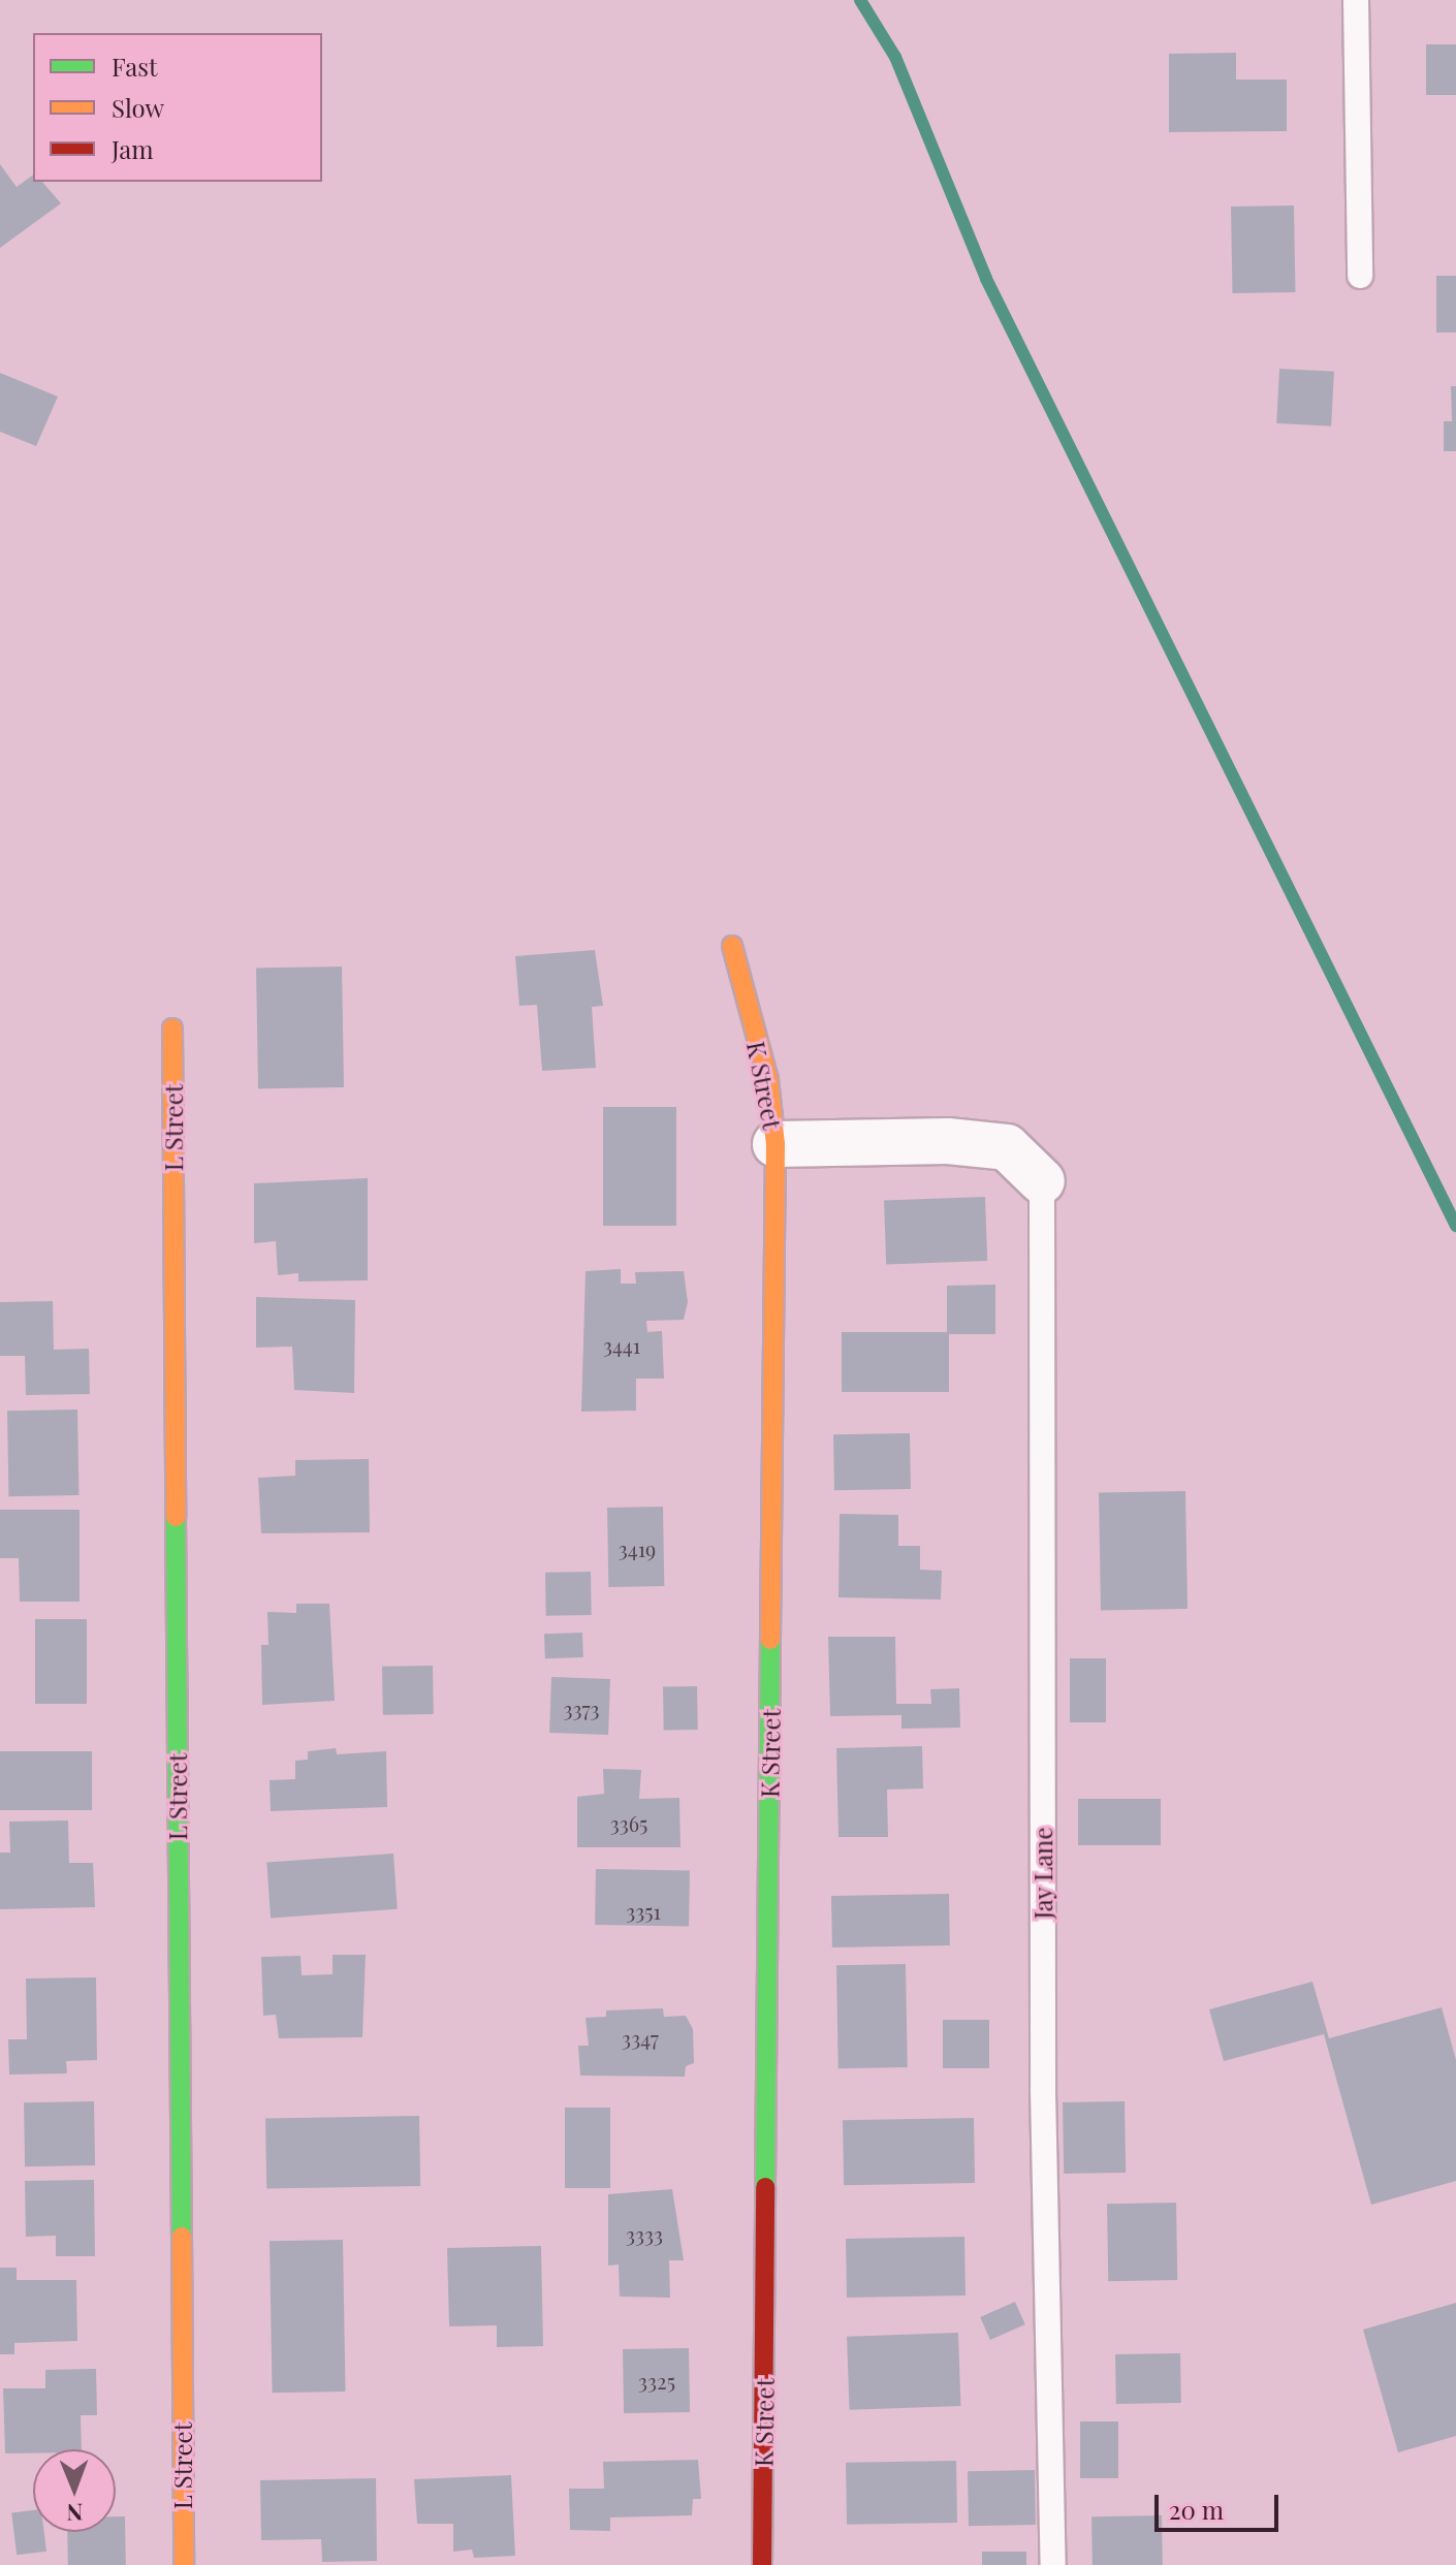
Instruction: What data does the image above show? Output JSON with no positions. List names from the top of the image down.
{
  "streets": {
    "street": ["K Street", "L Street"],
    "lane": ["Jay Lane"]
  },
  "house_numbers": [
    "3441",
    "3419",
    "3373",
    "3365",
    "3351",
    "3347",
    "3333",
    "3325"
  ],
  "legend": ["Fast", "Slow", "Jam"],
  "scale_bar": "20 m",
  "north": "bottom"
}
